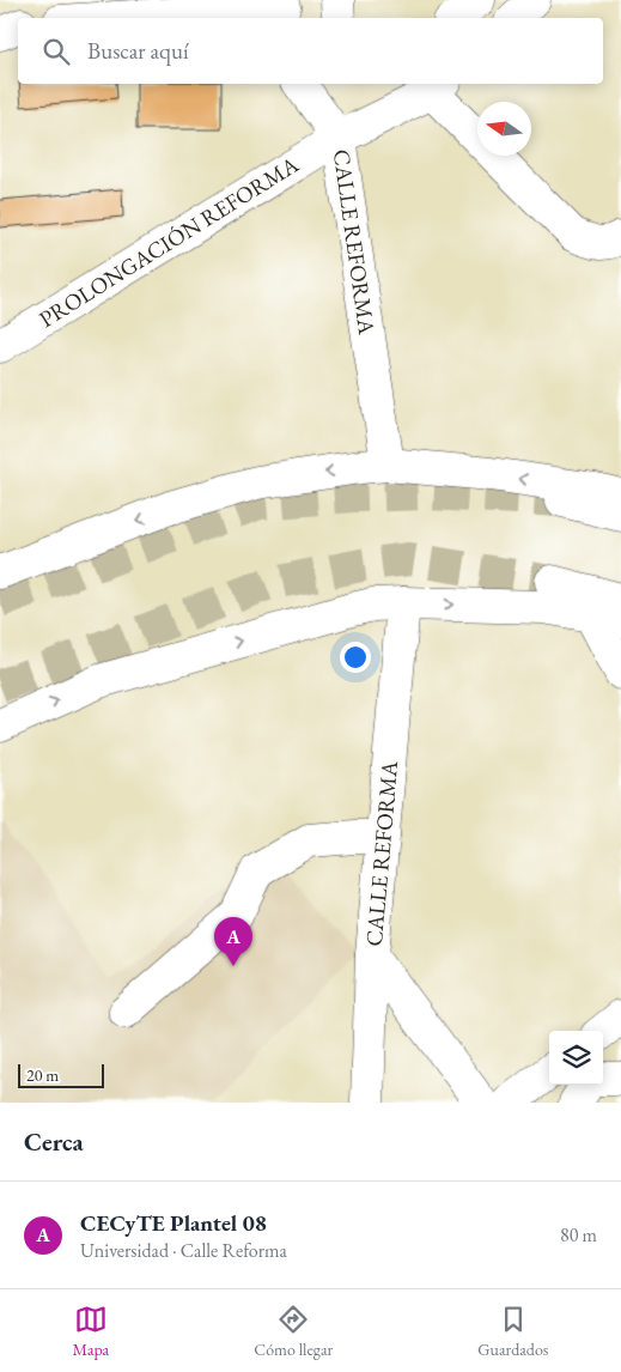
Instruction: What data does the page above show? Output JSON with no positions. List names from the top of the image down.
{
  "streets": {
    "street": ["PROLONGACIÓN REFORMA", "CALLE REFORMA"]
  },
  "crossings": [
    ["PROLONGACIÓN REFORMA", "CALLE REFORMA"]
  ],
  "scale_bar": "20 m",
  "north": "left",
  "page": {
    "search": "Buscar aquí",
    "pins": "A",
    "scale": "20 m",
    "heading": "Cerca",
    "list": [
      {
        "mark": "A",
        "name": "CECyTE Plantel 08",
        "note": "Universidad · Calle Reforma",
        "value": "80 m"
      }
    ],
    "nav": ["Mapa", "Cómo llegar", "Guardados"]
  }
}
